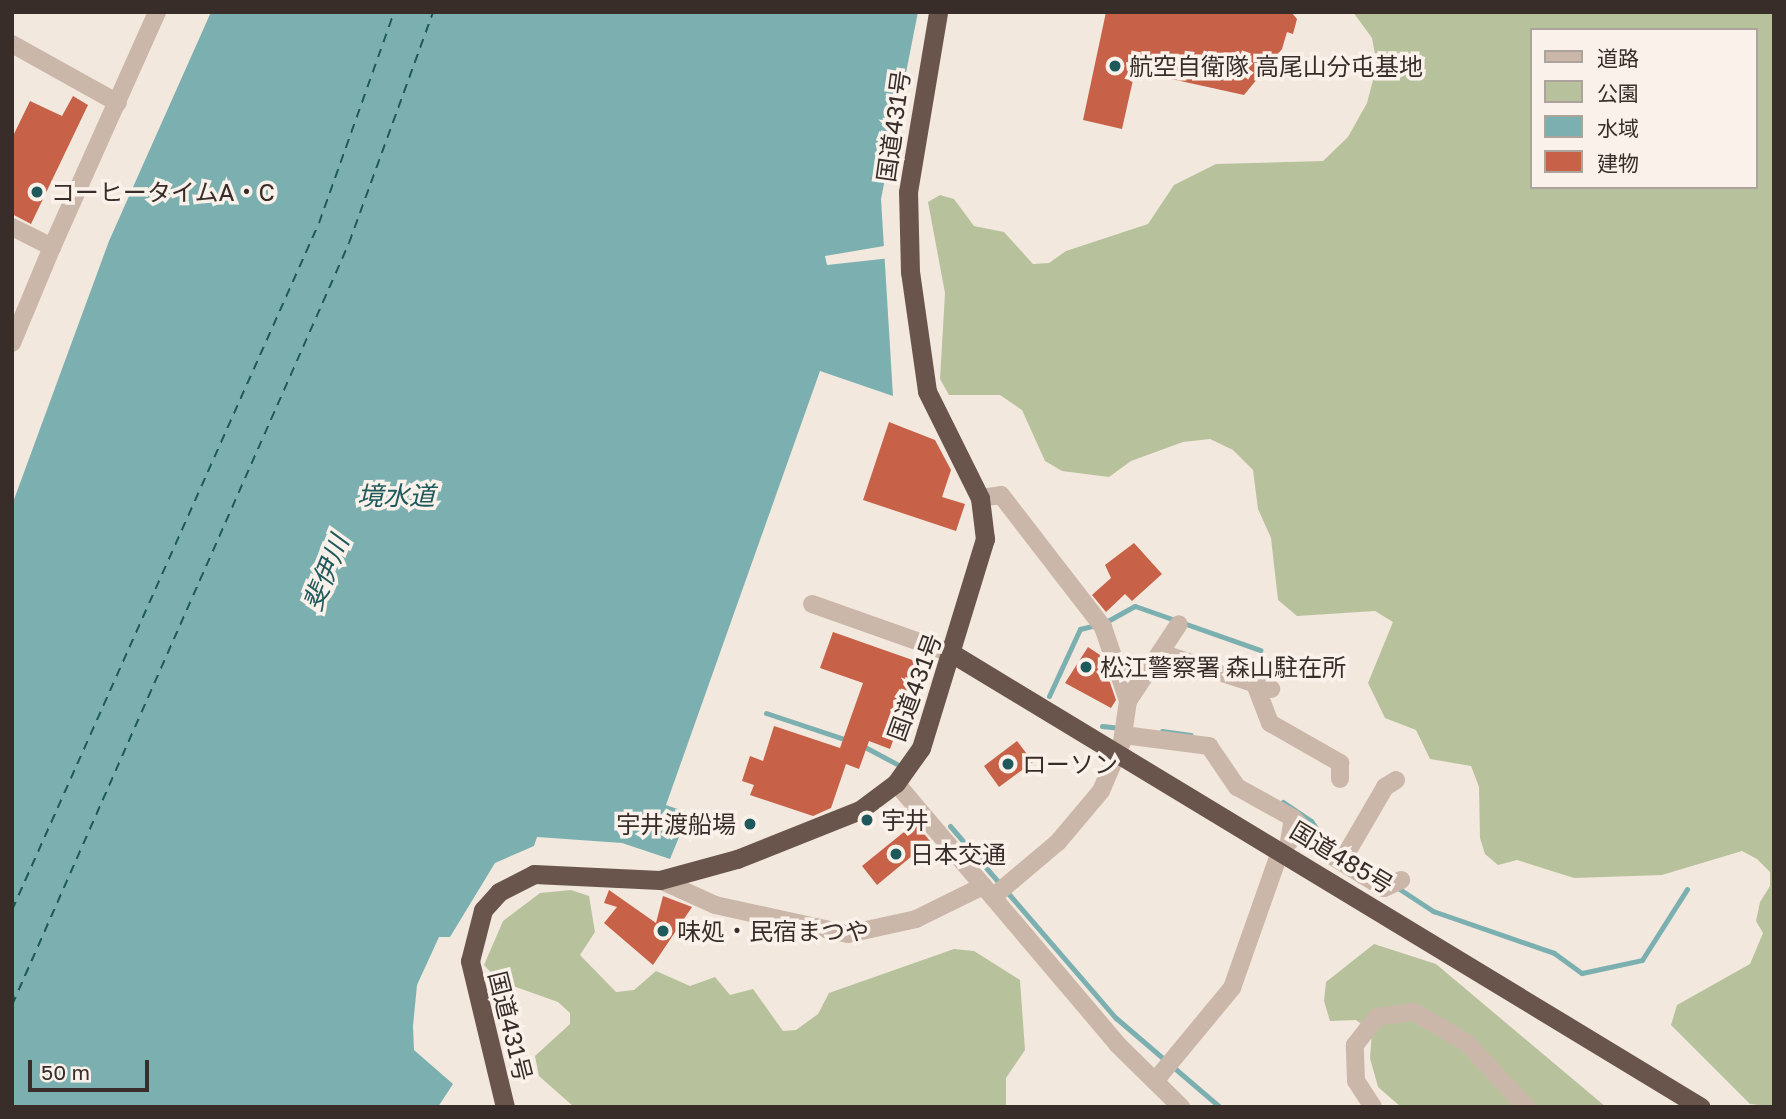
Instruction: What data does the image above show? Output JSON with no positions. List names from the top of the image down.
{
  "streets": {
    "highway": ["国道431号", "国道485号"]
  },
  "crossings": [
    ["国道431号", "国道485号"]
  ],
  "water": ["境水道", "斐伊川"],
  "places": [
    "航空自衛隊 高尾山分屯基地",
    "コーヒータイムA・C",
    "松江警察署 森山駐在所",
    "ローソン",
    "宇井",
    "宇井渡船場",
    "日本交通",
    "味処・民宿まつや"
  ],
  "legend": [
    "道路",
    "公園",
    "水域",
    "建物"
  ],
  "scale_bar": "50 m"
}
